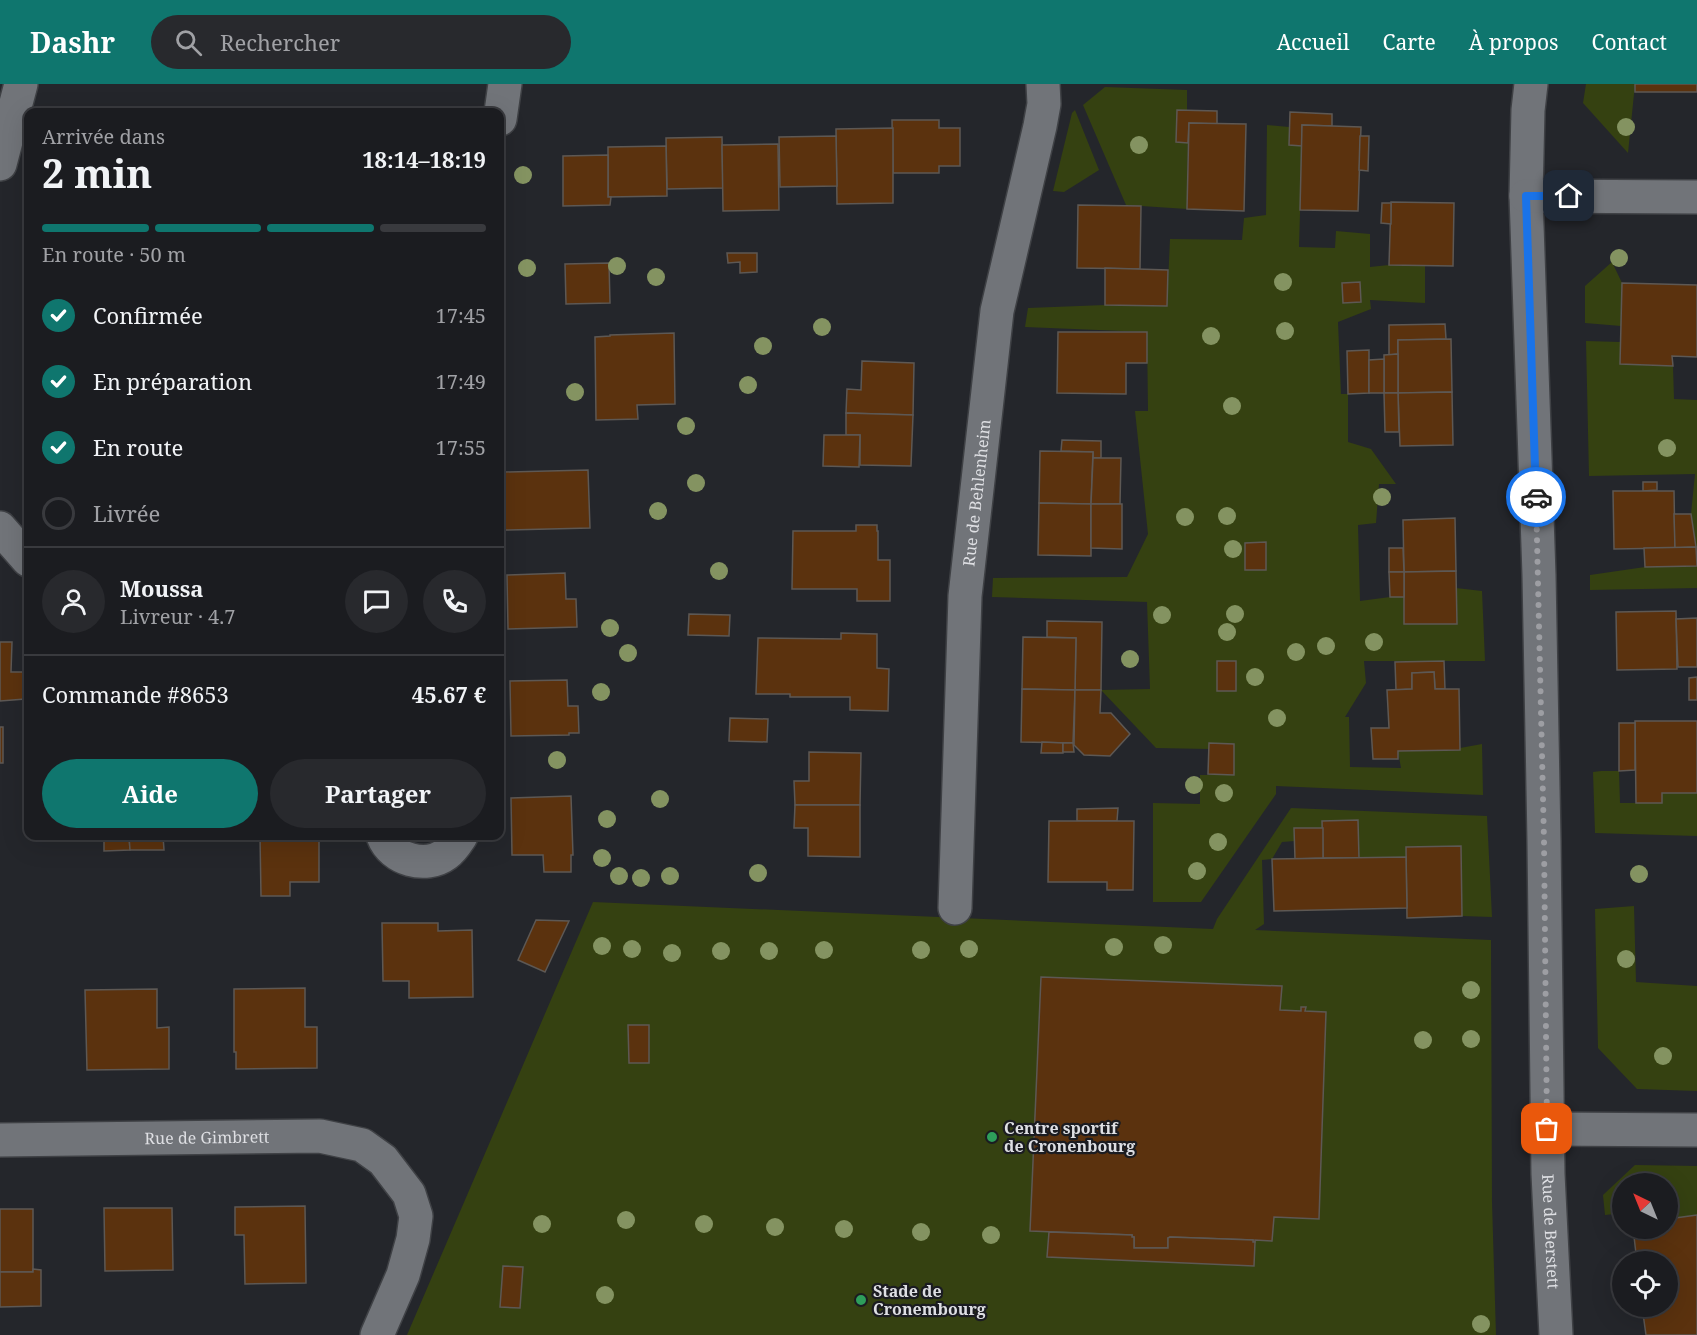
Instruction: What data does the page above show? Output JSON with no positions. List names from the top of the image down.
{
  "streets": {
    "street": ["Rue de Behlenheim", "Rue de Gimbrett", "Rue de Berstett"]
  },
  "places": ["Centre sportif de Cronenbourg", "Stade de Cronembourg"],
  "north": "top left",
  "page": {
    "header": "Dashr",
    "search": "Rechercher",
    "nav": [
      "Accueil",
      "Carte",
      "À propos",
      "Contact"
    ],
    "heading": ["2 min", "Arrivée dans", "18:14–18:19"],
    "panel": [
      "Moussa",
      "Livreur · 4.7",
      "Commande #8653",
      "45.67 €"
    ],
    "bar": "En route · 50 m",
    "list": [
      ["Confirmée", "17:45"],
      ["En préparation", "17:49"],
      ["En route", "17:55"],
      "Livrée"
    ],
    "buttons": ["Aide", "Partager"]
  }
}
